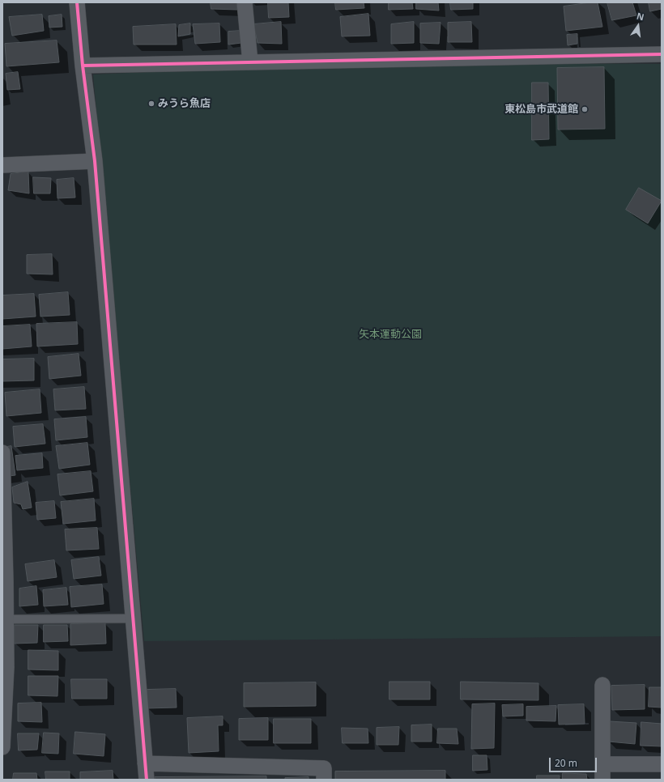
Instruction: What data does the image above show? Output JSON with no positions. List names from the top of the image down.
{
  "parks": ["矢本運動公園"],
  "places": ["みうら魚店", "東松島市武道館"],
  "scale_bar": "20 m",
  "north": "top"
}
